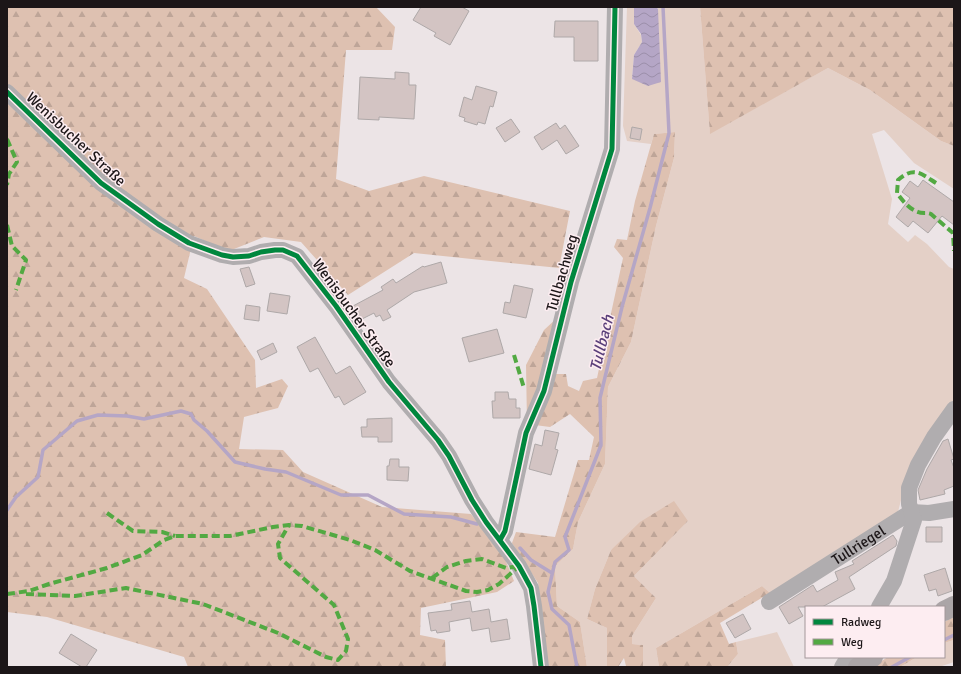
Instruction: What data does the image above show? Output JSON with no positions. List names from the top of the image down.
{
  "streets": {
    "street": ["Wenisbucher Straße", "Tullbachweg", "Tullriegel"]
  },
  "crossings": [
    ["Wenisbucher Straße", "Tullbachweg"]
  ],
  "water": ["Tullbach"],
  "legend": ["Radweg", "Weg"]
}
